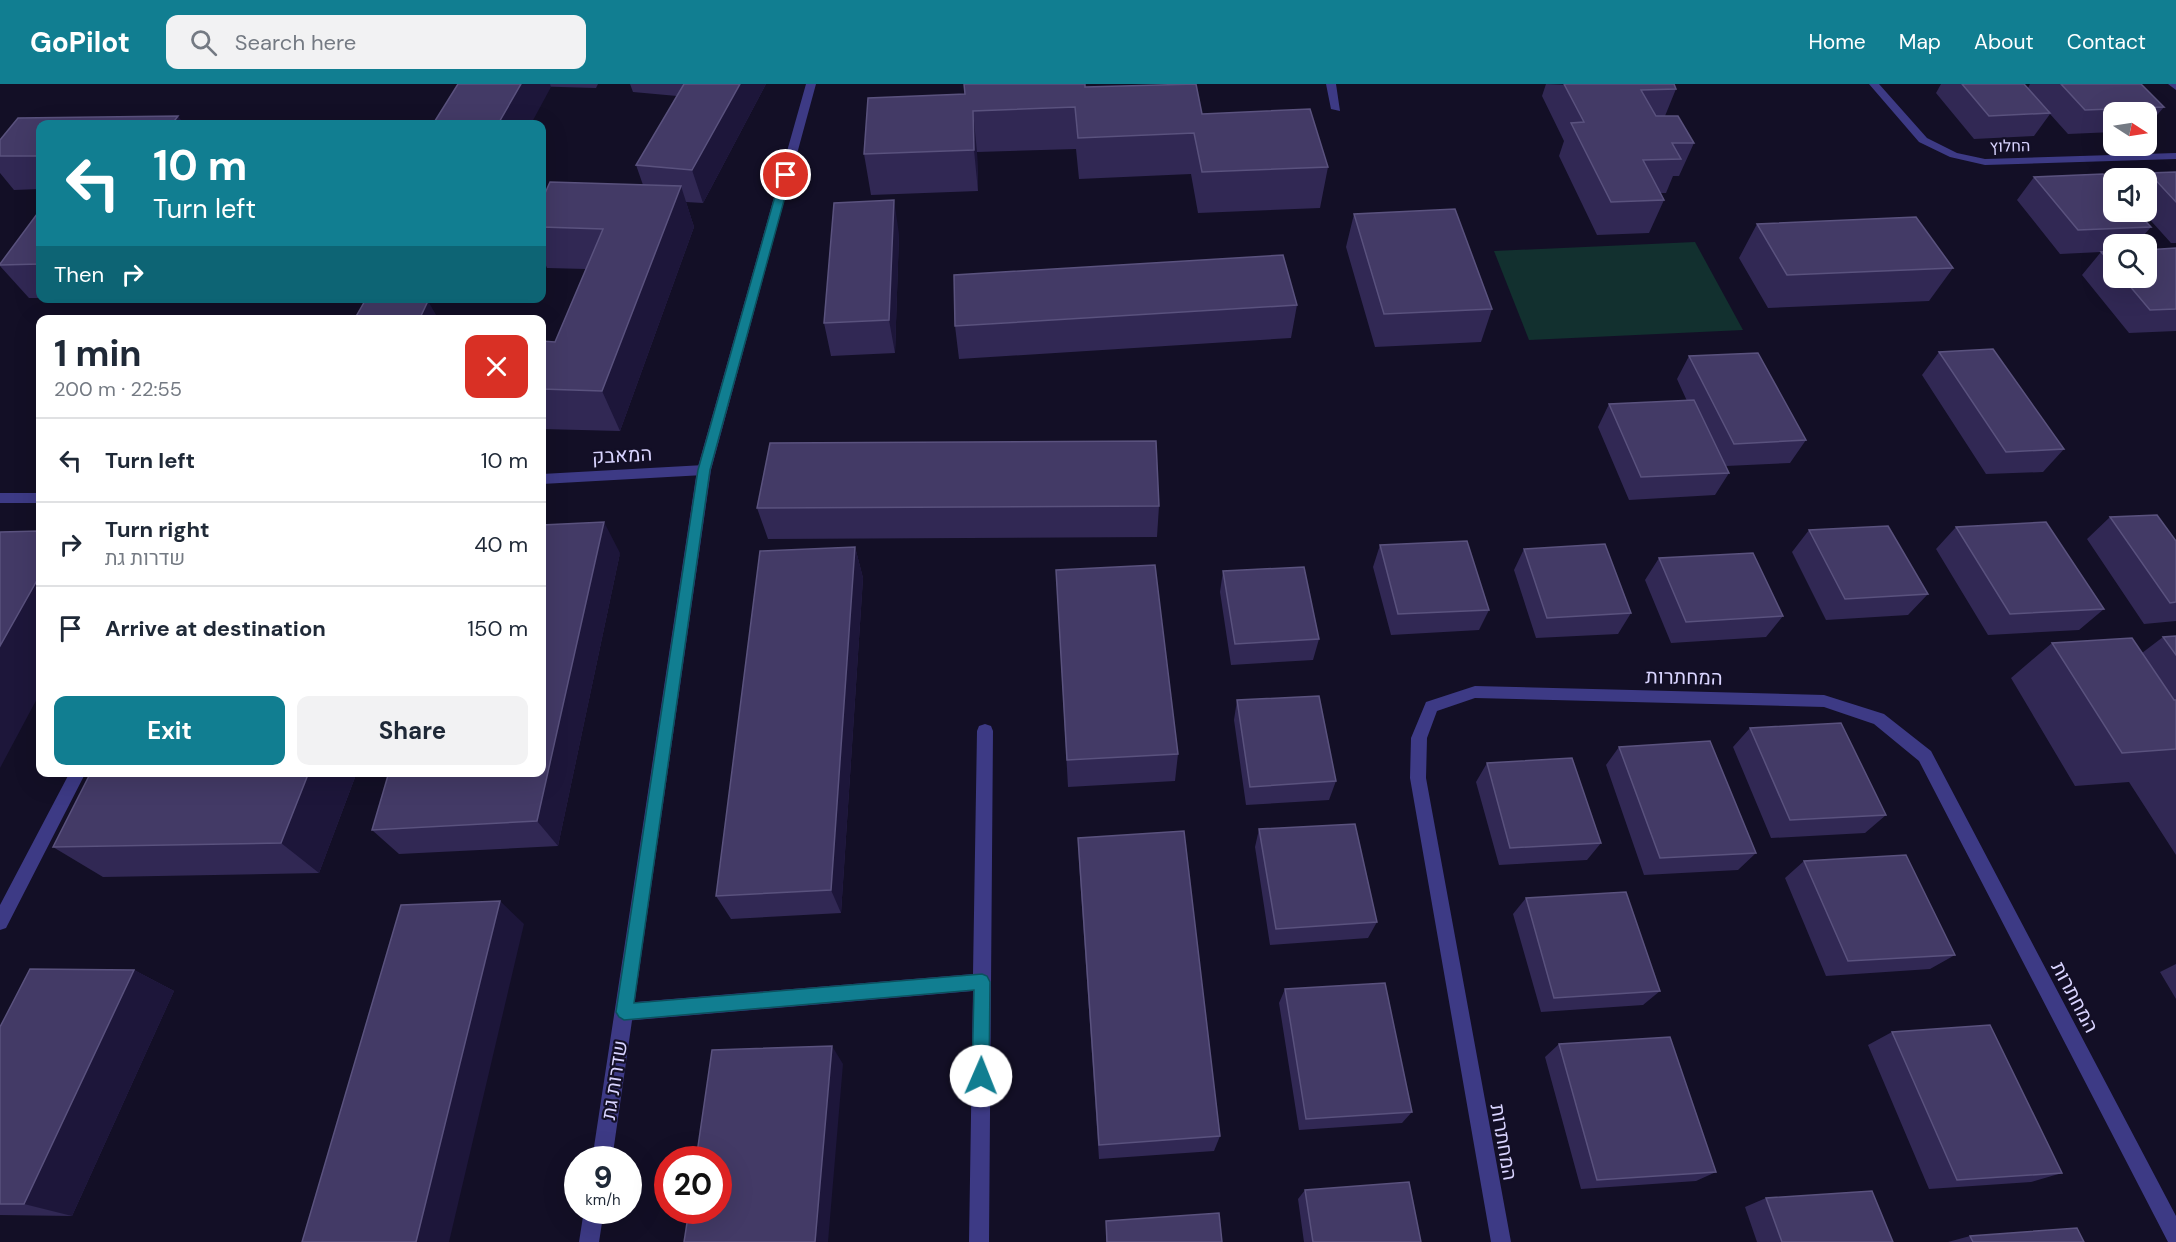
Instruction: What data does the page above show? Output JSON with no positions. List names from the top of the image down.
{
  "streets": {
    "street": [
      "החלוץ",
      "המאבק",
      "המחתרות",
      "שדרות גת"
    ]
  },
  "crossings": [
    ["המאבק", "שדרות גת"]
  ],
  "north": "right",
  "page": {
    "header": "GoPilot",
    "search": "Search here",
    "nav": [
      "Home",
      "Map",
      "About",
      "Contact"
    ],
    "turn": ["10 m", "Turn left"],
    "then": "Then",
    "heading": ["1 min", "200 m · 22:55"],
    "list": [
      {
        "name": "Turn left",
        "value": "10 m"
      },
      {
        "name": "Turn right",
        "note": "שדרות גת",
        "value": "40 m"
      },
      {
        "name": "Arrive at destination",
        "value": "150 m"
      }
    ],
    "buttons": ["Exit", "Share"],
    "speed": "9 km/h",
    "limit": "20"
  }
}
